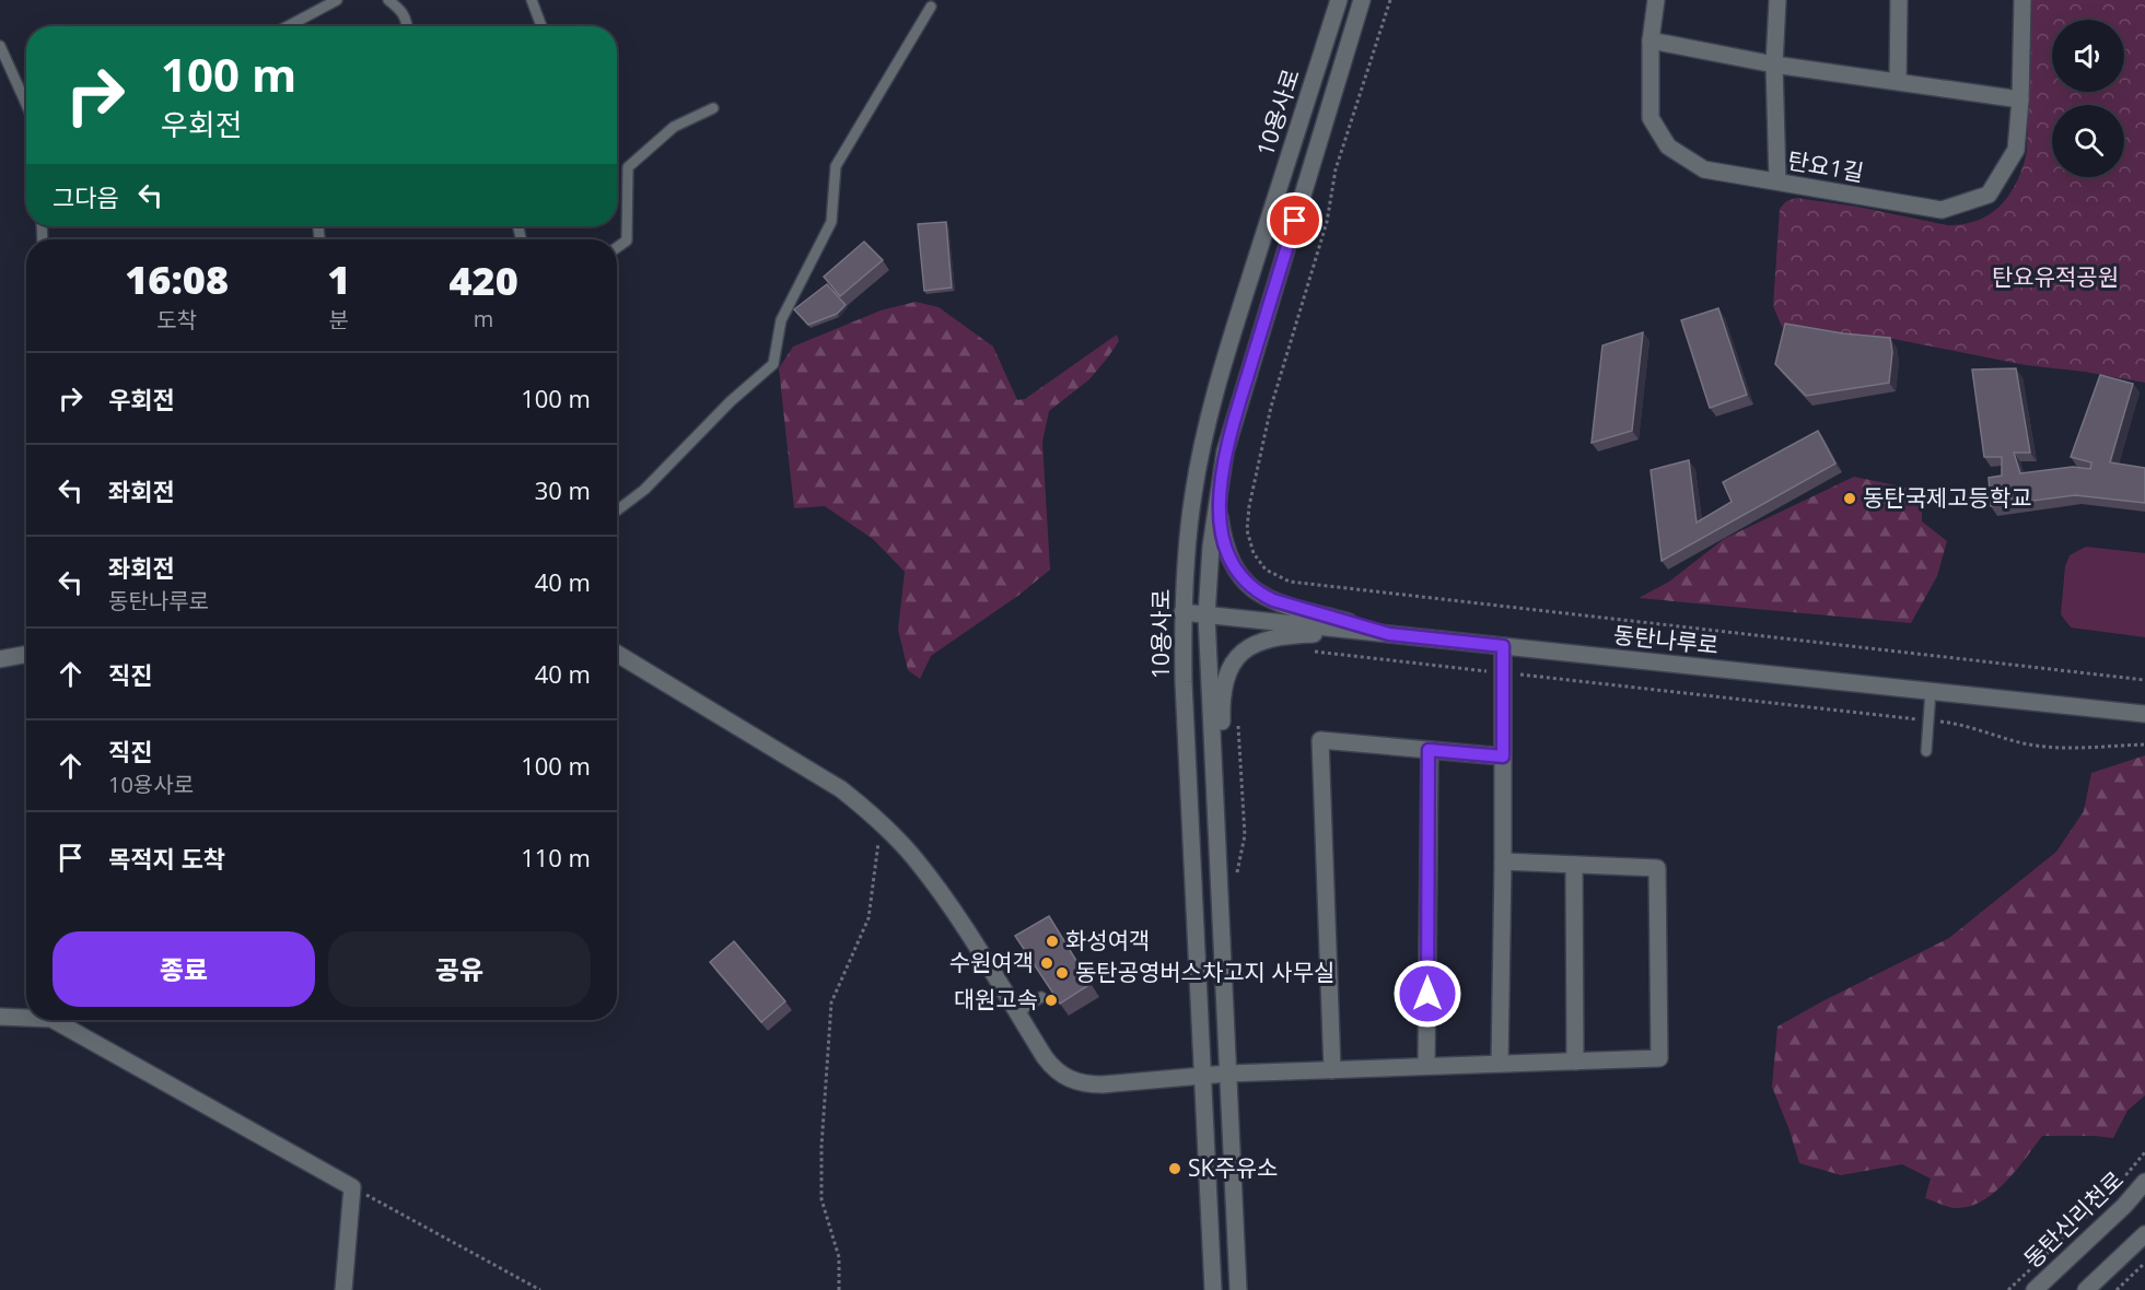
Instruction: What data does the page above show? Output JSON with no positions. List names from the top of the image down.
{
  "streets": {
    "street": [
      "10용사로",
      "탄요1길",
      "동탄나루로",
      "동탄신리천로"
    ]
  },
  "crossings": [
    ["10용사로", "동탄나루로"]
  ],
  "parks": ["탄요유적공원"],
  "places": [
    "동탄국제고등학교",
    "화성여객",
    "수원여객",
    "동탄공영버스차고지 사무실",
    "대원고속",
    "SK주유소"
  ],
  "page": {
    "turn": ["100 m", "우회전"],
    "then": "그다음",
    "eta": [
      "16:08",
      "도착",
      "1",
      "분",
      "420",
      "m"
    ],
    "list": [
      {
        "name": "우회전",
        "value": "100 m"
      },
      {
        "name": "좌회전",
        "value": "30 m"
      },
      {
        "name": "좌회전",
        "note": "동탄나루로",
        "value": "40 m"
      },
      {
        "name": "직진",
        "value": "40 m"
      },
      {
        "name": "직진",
        "note": "10용사로",
        "value": "100 m"
      },
      {
        "name": "목적지 도착",
        "value": "110 m"
      }
    ],
    "buttons": ["종료", "공유"]
  }
}
